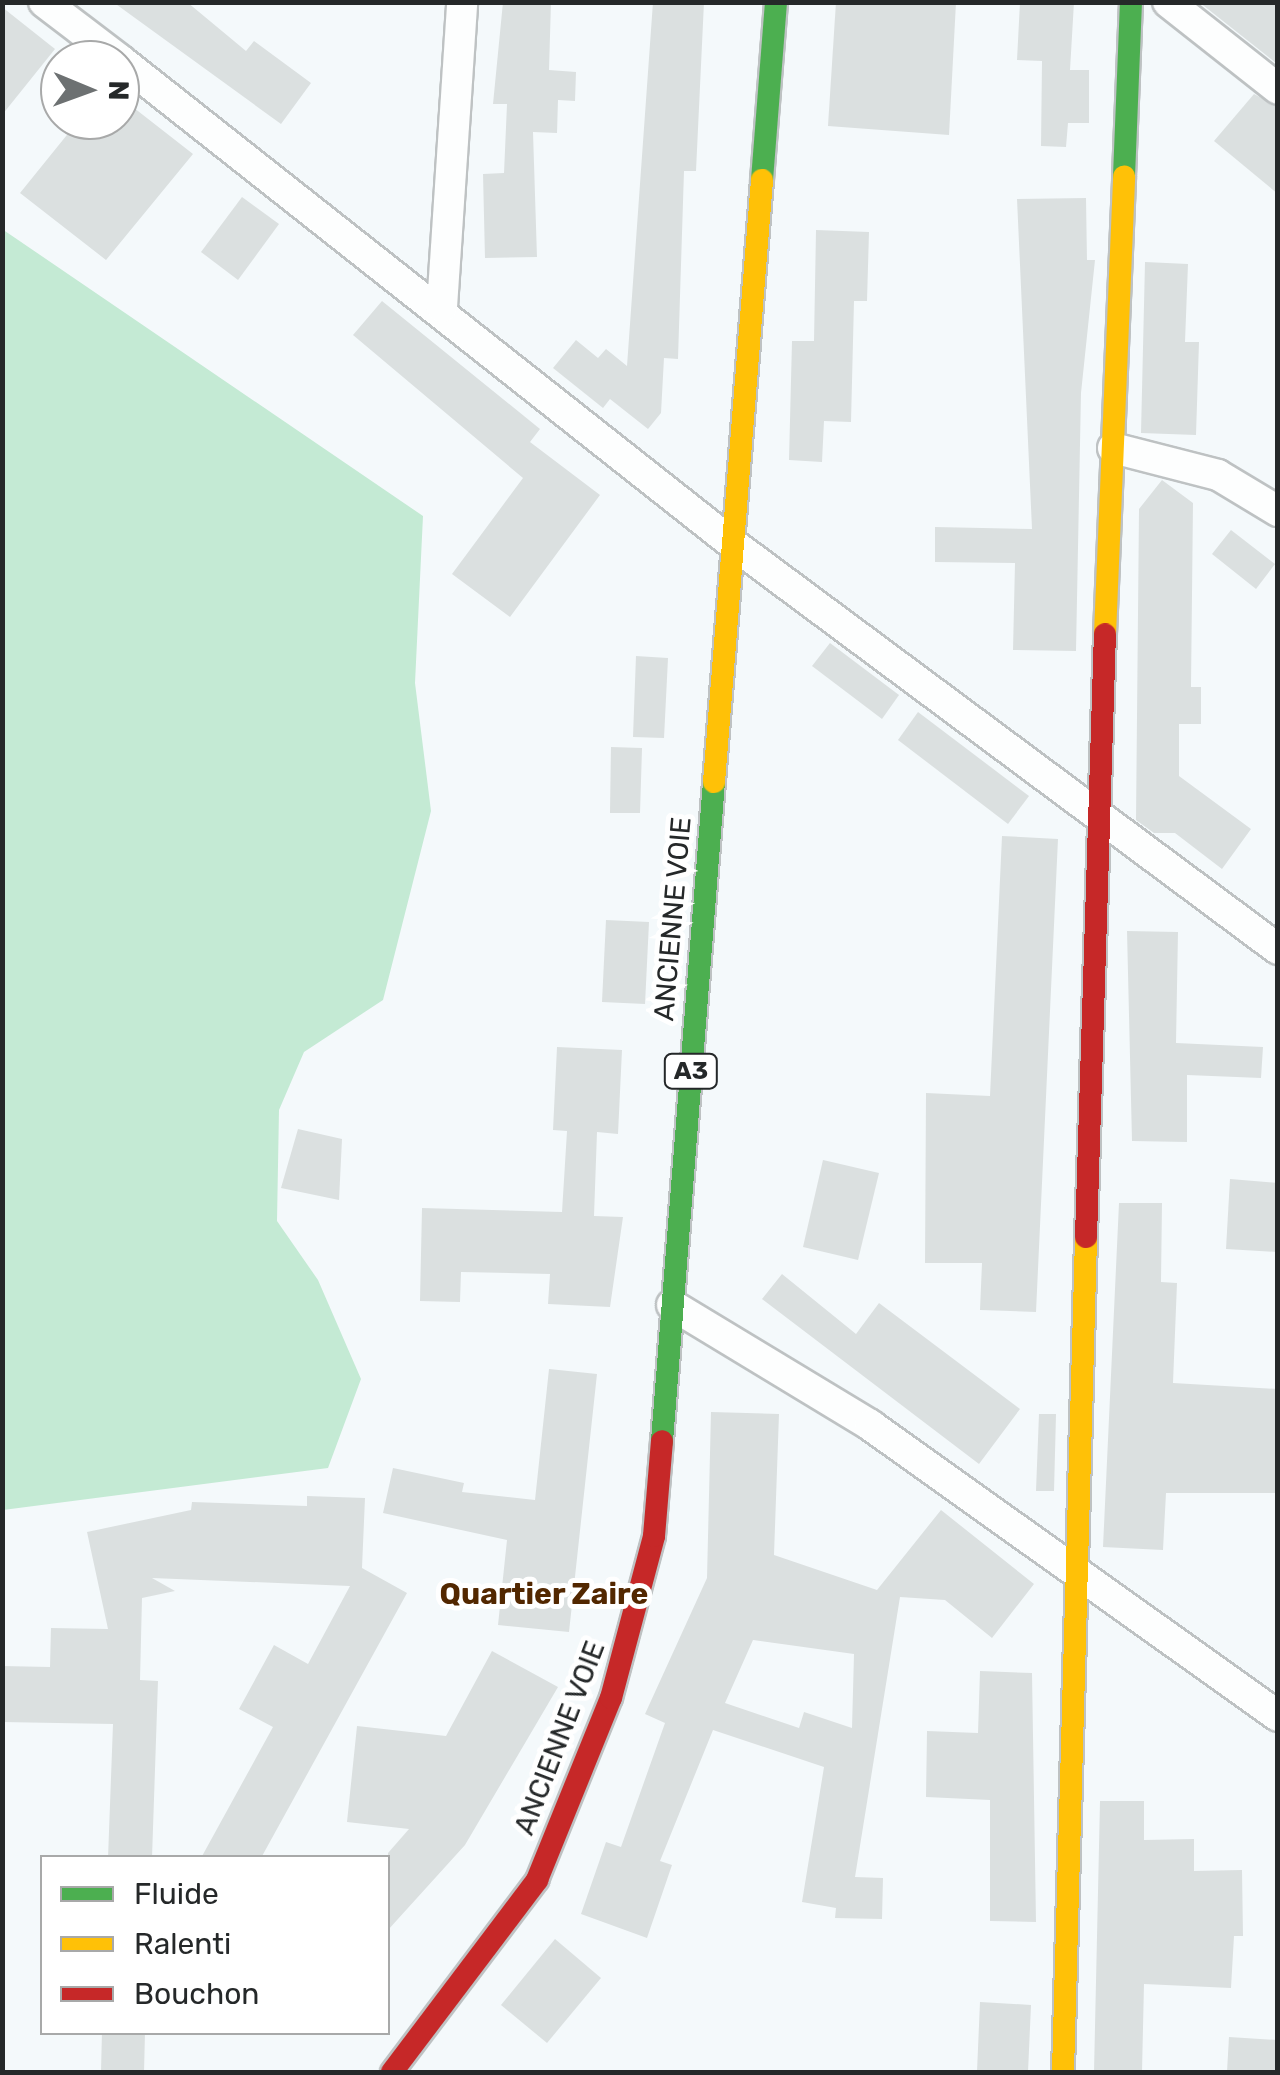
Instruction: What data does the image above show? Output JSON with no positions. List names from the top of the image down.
{
  "streets": {
    "main road": ["ANCIENNE VOIE", "A3"]
  },
  "districts": ["Quartier Zaire"],
  "legend": ["Fluide", "Ralenti", "Bouchon"],
  "north": "right"
}
